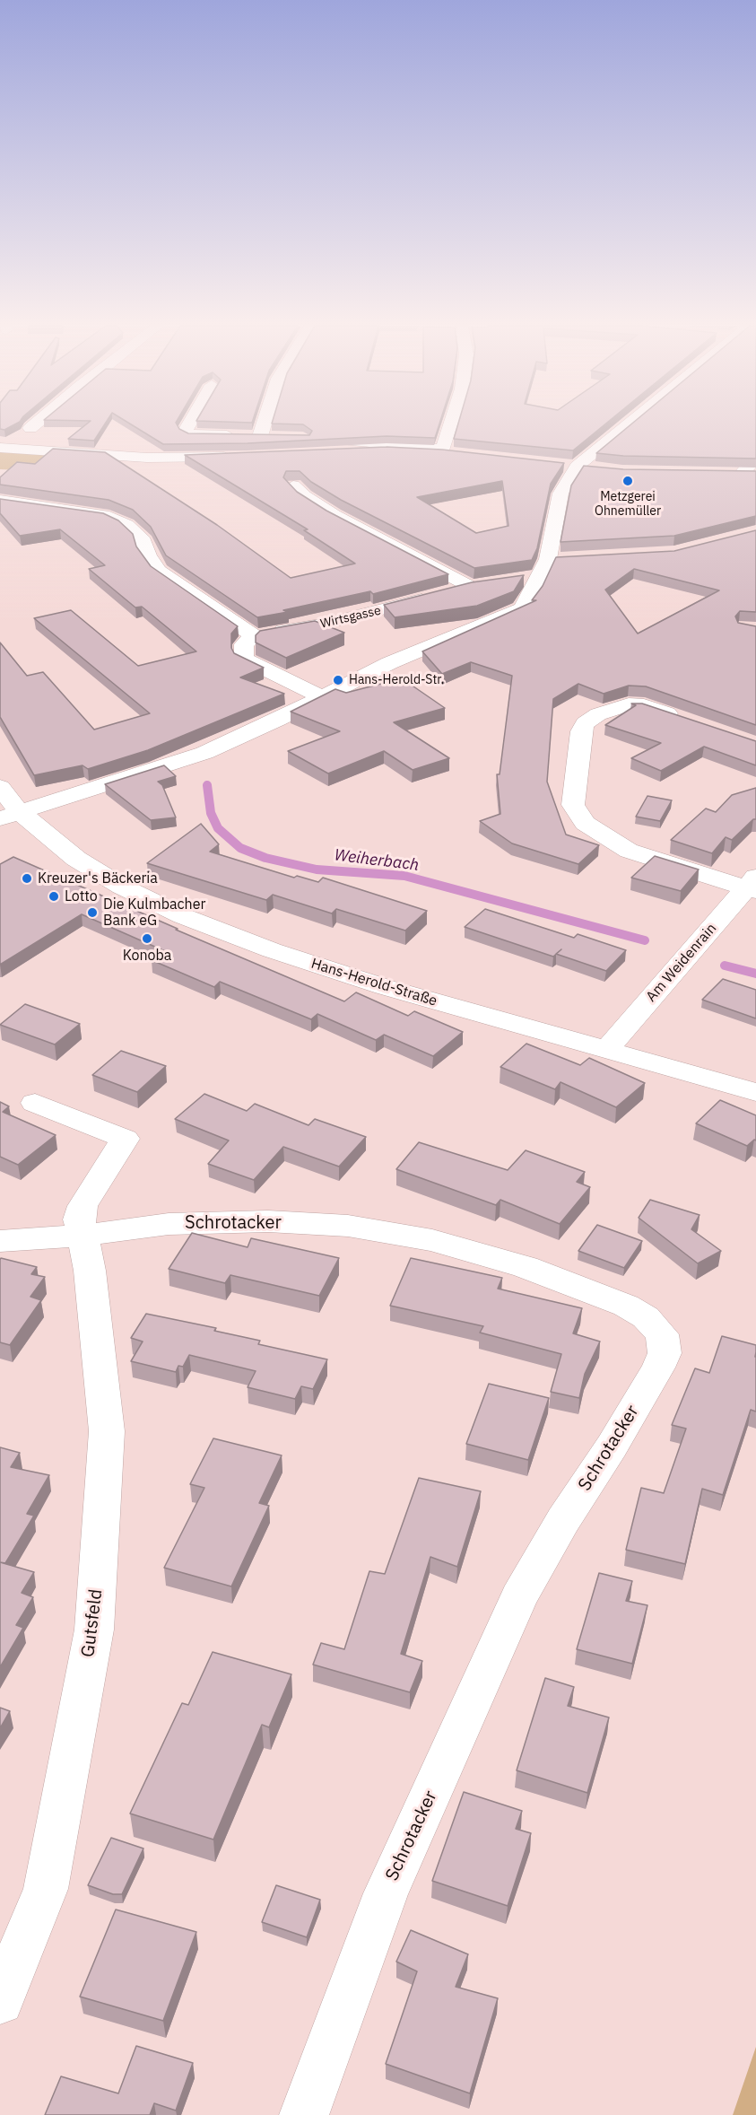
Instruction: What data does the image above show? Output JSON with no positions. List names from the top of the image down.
{
  "streets": {
    "street": [
      "Wirtsgasse",
      "Am Weidenrain",
      "Hans-Herold-Straße",
      "Schrotacker",
      "Gutsfeld"
    ]
  },
  "crossings": [
    ["Am Weidenrain", "Hans-Herold-Straße"],
    ["Schrotacker", "Gutsfeld"]
  ],
  "water": ["Weiherbach"],
  "places": [
    "Metzgerei Ohnemüller",
    "Hans-Herold-Str.",
    "Kreuzer's Bäckeria",
    "Lotto",
    "Die Kulmbacher Bank eG",
    "Konoba"
  ]
}
